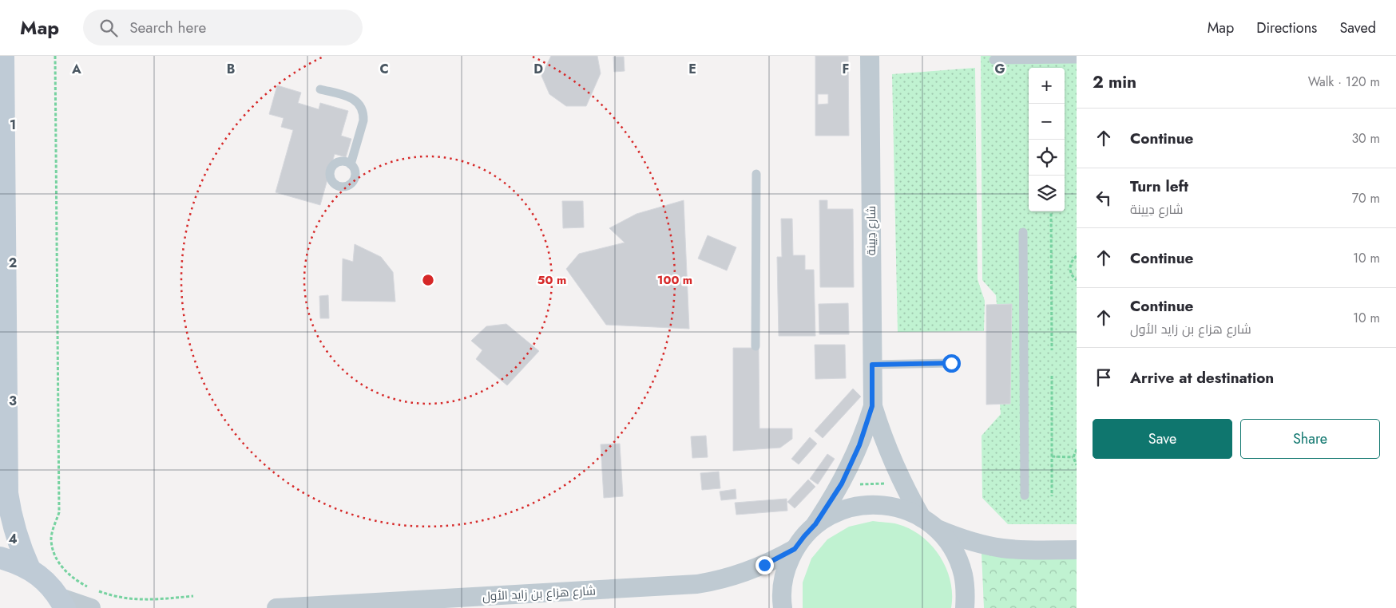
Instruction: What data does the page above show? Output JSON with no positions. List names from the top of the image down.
{
  "streets": {
    "street": ["شارع دِيينة", "شارع هزاع بن زايد الأول"]
  },
  "page": {
    "header": "Map",
    "search": "Search here",
    "nav": ["Map", "Directions", "Saved"],
    "heading": ["2 min", "Walk · 120 m"],
    "map_buttons": ["+", "−"],
    "list": [
      ["Continue", "30 m"],
      ["Turn left", "شارع دِيينة", "70 m"],
      ["Continue", "10 m"],
      ["Continue", "شارع هزاع بن زايد الأول", "10 m"],
      "Arrive at destination"
    ],
    "buttons": ["Save", "Share"]
  },
  "grid": {
    "columns": [
      "A",
      "B",
      "C",
      "D",
      "E",
      "F",
      "G"
    ],
    "rows": [
      "1",
      "2",
      "3",
      "4"
    ]
  },
  "rings": ["50 m", "100 m"]
}
